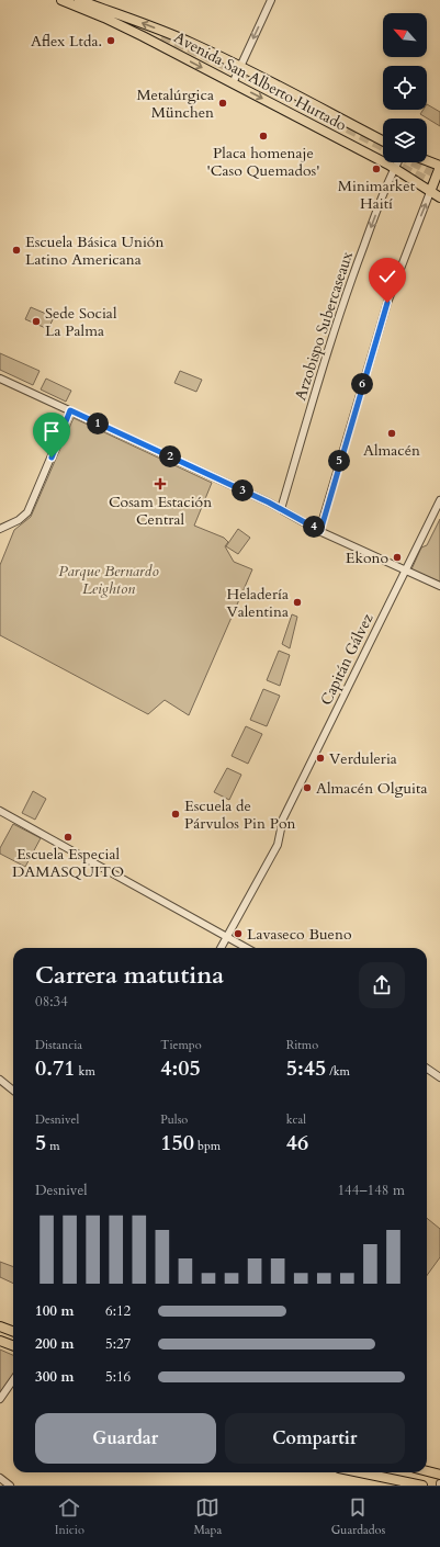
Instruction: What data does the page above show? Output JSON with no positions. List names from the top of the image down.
{
  "streets": {
    "main road": ["Avenida San Alberto Hurtado"],
    "street": ["Arzobispo Subercaseaux", "Capitán Gálvez"]
  },
  "crossings": [
    ["Avenida San Alberto Hurtado", "Arzobispo Subercaseaux"]
  ],
  "parks": ["Parque Bernardo Leighton"],
  "places": {
    "other": [
      "Aflex Ltda.",
      "Metalúrgica München",
      "Placa homenaje 'Caso Quemados'",
      "Minimarket Haití",
      "Escuela Básica Unión Latino Americana",
      "Sede Social La Palma",
      "Almacén",
      "Ekono",
      "Heladería Valentina",
      "Verduleria",
      "Almacén Olguita",
      "Escuela de Párvulos Pin Pon",
      "Escuela Especial DAMASQUITO",
      "Lavaseco Bueno"
    ],
    "health": ["Cosam Estación Central"]
  },
  "north": "top left",
  "page": {
    "pins": [
      "6",
      "1",
      "2",
      "5",
      "3",
      "4"
    ],
    "heading": ["Carrera matutina", "08:34"],
    "stats": [
      ["Distancia", "0.71 km"],
      ["Tiempo", "4:05"],
      ["Ritmo", "5:45 /km"],
      ["Desnivel", "5 m"],
      ["Pulso", "150 bpm"],
      ["kcal", "46"]
    ],
    "chart": ["Desnivel", "144–148 m"],
    "list": [
      {
        "name": "100 m",
        "note": "6:12"
      },
      {
        "name": "200 m",
        "note": "5:27"
      },
      {
        "name": "300 m",
        "note": "5:16"
      }
    ],
    "buttons": ["Guardar", "Compartir"],
    "tabs": ["Inicio", "Mapa", "Guardados"]
  }
}
